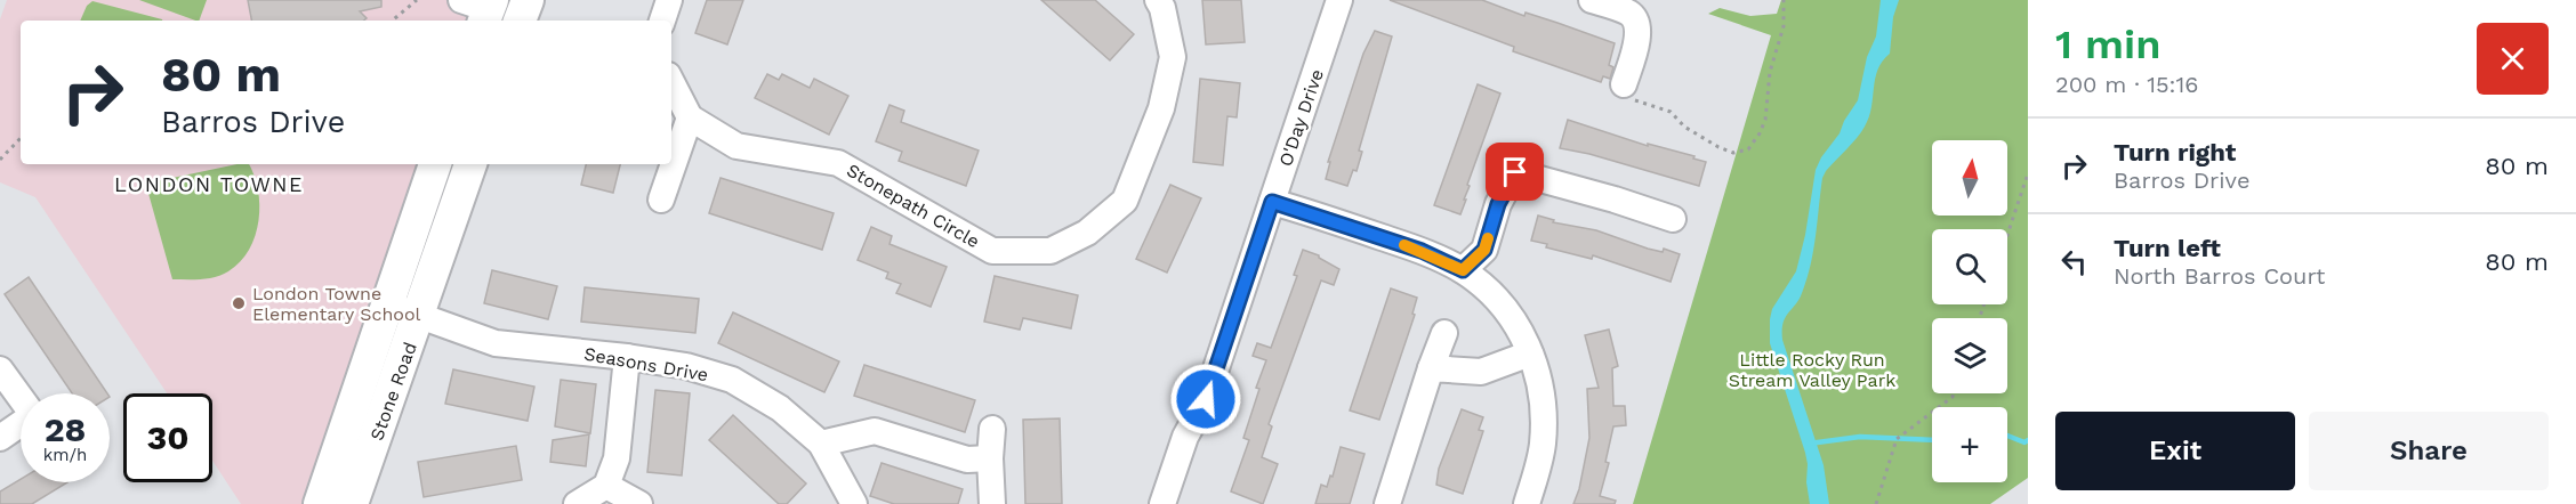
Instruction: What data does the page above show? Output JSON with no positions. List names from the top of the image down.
{
  "streets": {
    "main road": ["Stone Road"],
    "street": ["O'Day Drive", "Stonepath Circle", "Seasons Drive"]
  },
  "crossings": [
    ["Seasons Drive", "Stone Road"]
  ],
  "districts": ["LONDON TOWNE"],
  "parks": ["Little Rocky Run Stream Valley Park"],
  "places": ["London Towne Elementary School"],
  "north": "top",
  "page": {
    "heading": ["1 min", "200 m · 15:16"],
    "turn": ["80 m", "Barros Drive"],
    "list": [
      {
        "name": "Turn right",
        "note": "Barros Drive",
        "value": "80 m"
      },
      {
        "name": "Turn left",
        "note": "North Barros Court",
        "value": "80 m"
      }
    ],
    "map_buttons": "+",
    "speed": "28 km/h",
    "limit": "30",
    "buttons": ["Exit", "Share"]
  }
}
